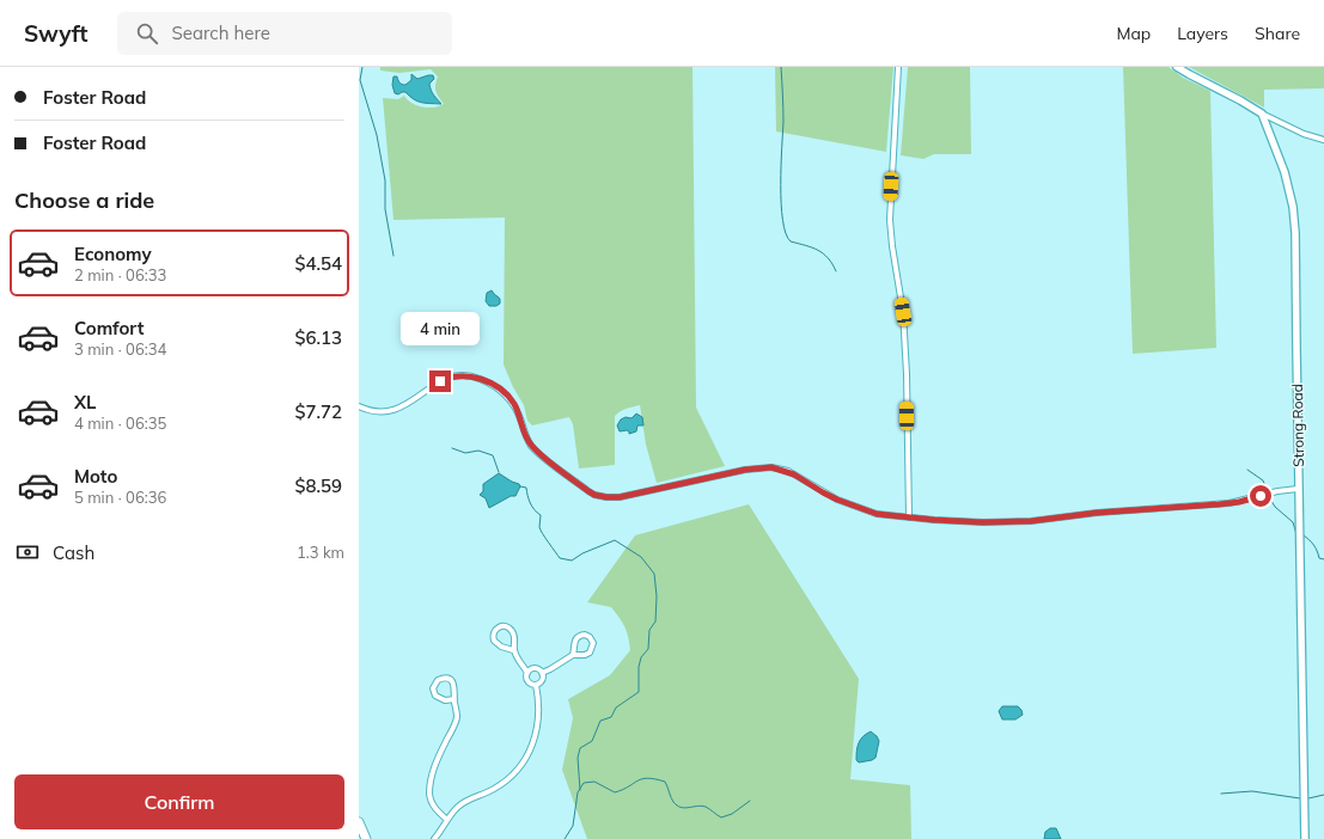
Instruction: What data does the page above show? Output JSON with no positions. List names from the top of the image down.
{
  "streets": {
    "street": ["Strong Road"]
  },
  "page": {
    "header": "Swyft",
    "search": "Search here",
    "nav": ["Map", "Layers", "Share"],
    "banner": ["Foster Road", "Foster Road"],
    "heading": "Choose a ride",
    "list": [
      {
        "name": "Economy",
        "note": "2 min · 06:33",
        "value": "$4.54"
      },
      {
        "name": "Comfort",
        "note": "3 min · 06:34",
        "value": "$6.13"
      },
      {
        "name": "XL",
        "note": "4 min · 06:35",
        "value": "$7.72"
      },
      {
        "name": "Moto",
        "note": "5 min · 06:36",
        "value": "$8.59"
      }
    ],
    "bubble": "4 min",
    "pay": ["Cash", "1.3 km"],
    "buttons": "Confirm"
  }
}
